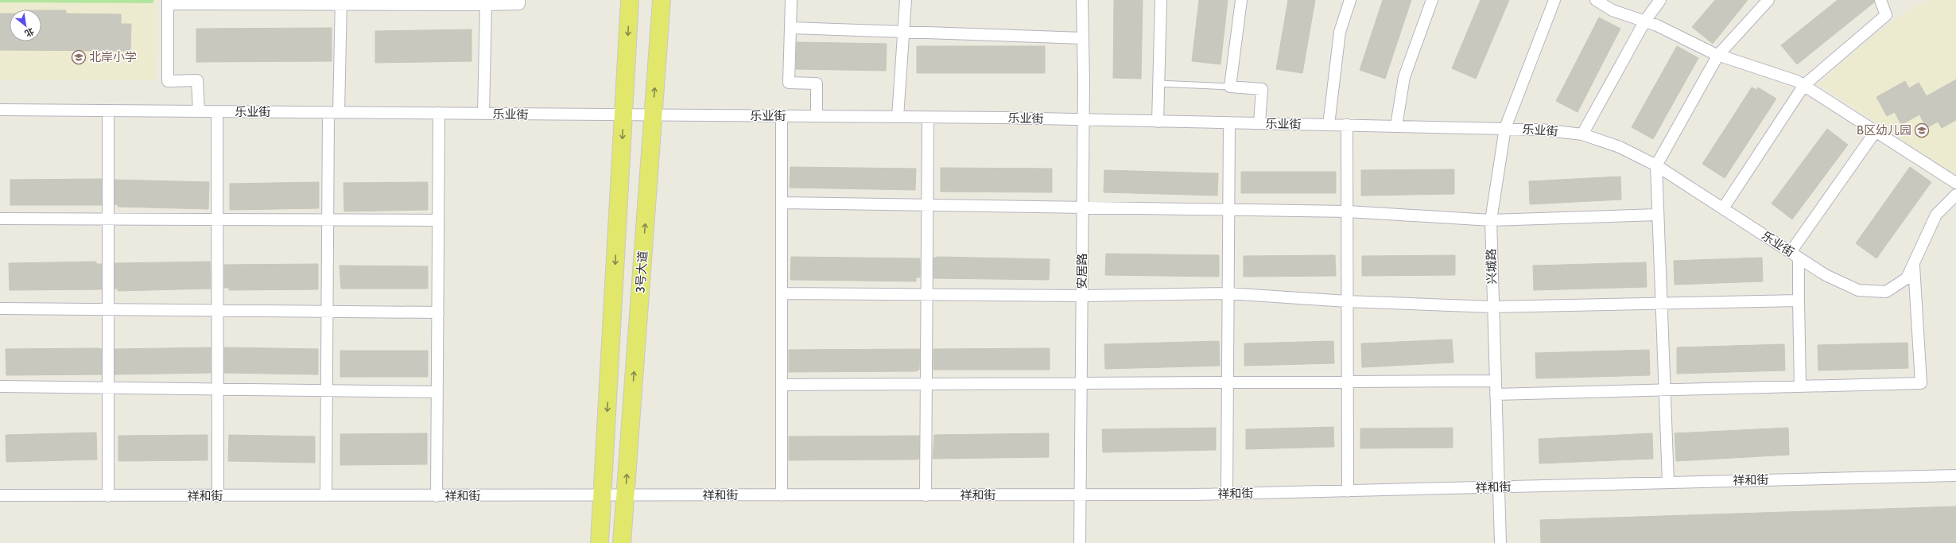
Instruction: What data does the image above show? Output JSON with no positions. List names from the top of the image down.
{
  "streets": {
    "main road": ["3号大道"],
    "street": [
      "乐业街",
      "兴城路",
      "安居路",
      "祥和街"
    ]
  },
  "crossings": [
    ["乐业街", "兴城路"],
    ["乐业街", "安居路"],
    ["乐业街", "3号大道"],
    ["兴城路", "祥和街"],
    ["安居路", "祥和街"],
    ["3号大道", "祥和街"]
  ],
  "places": {
    "school or university": ["北岸小学", "B区幼儿园"]
  },
  "north": "bottom right"
}
